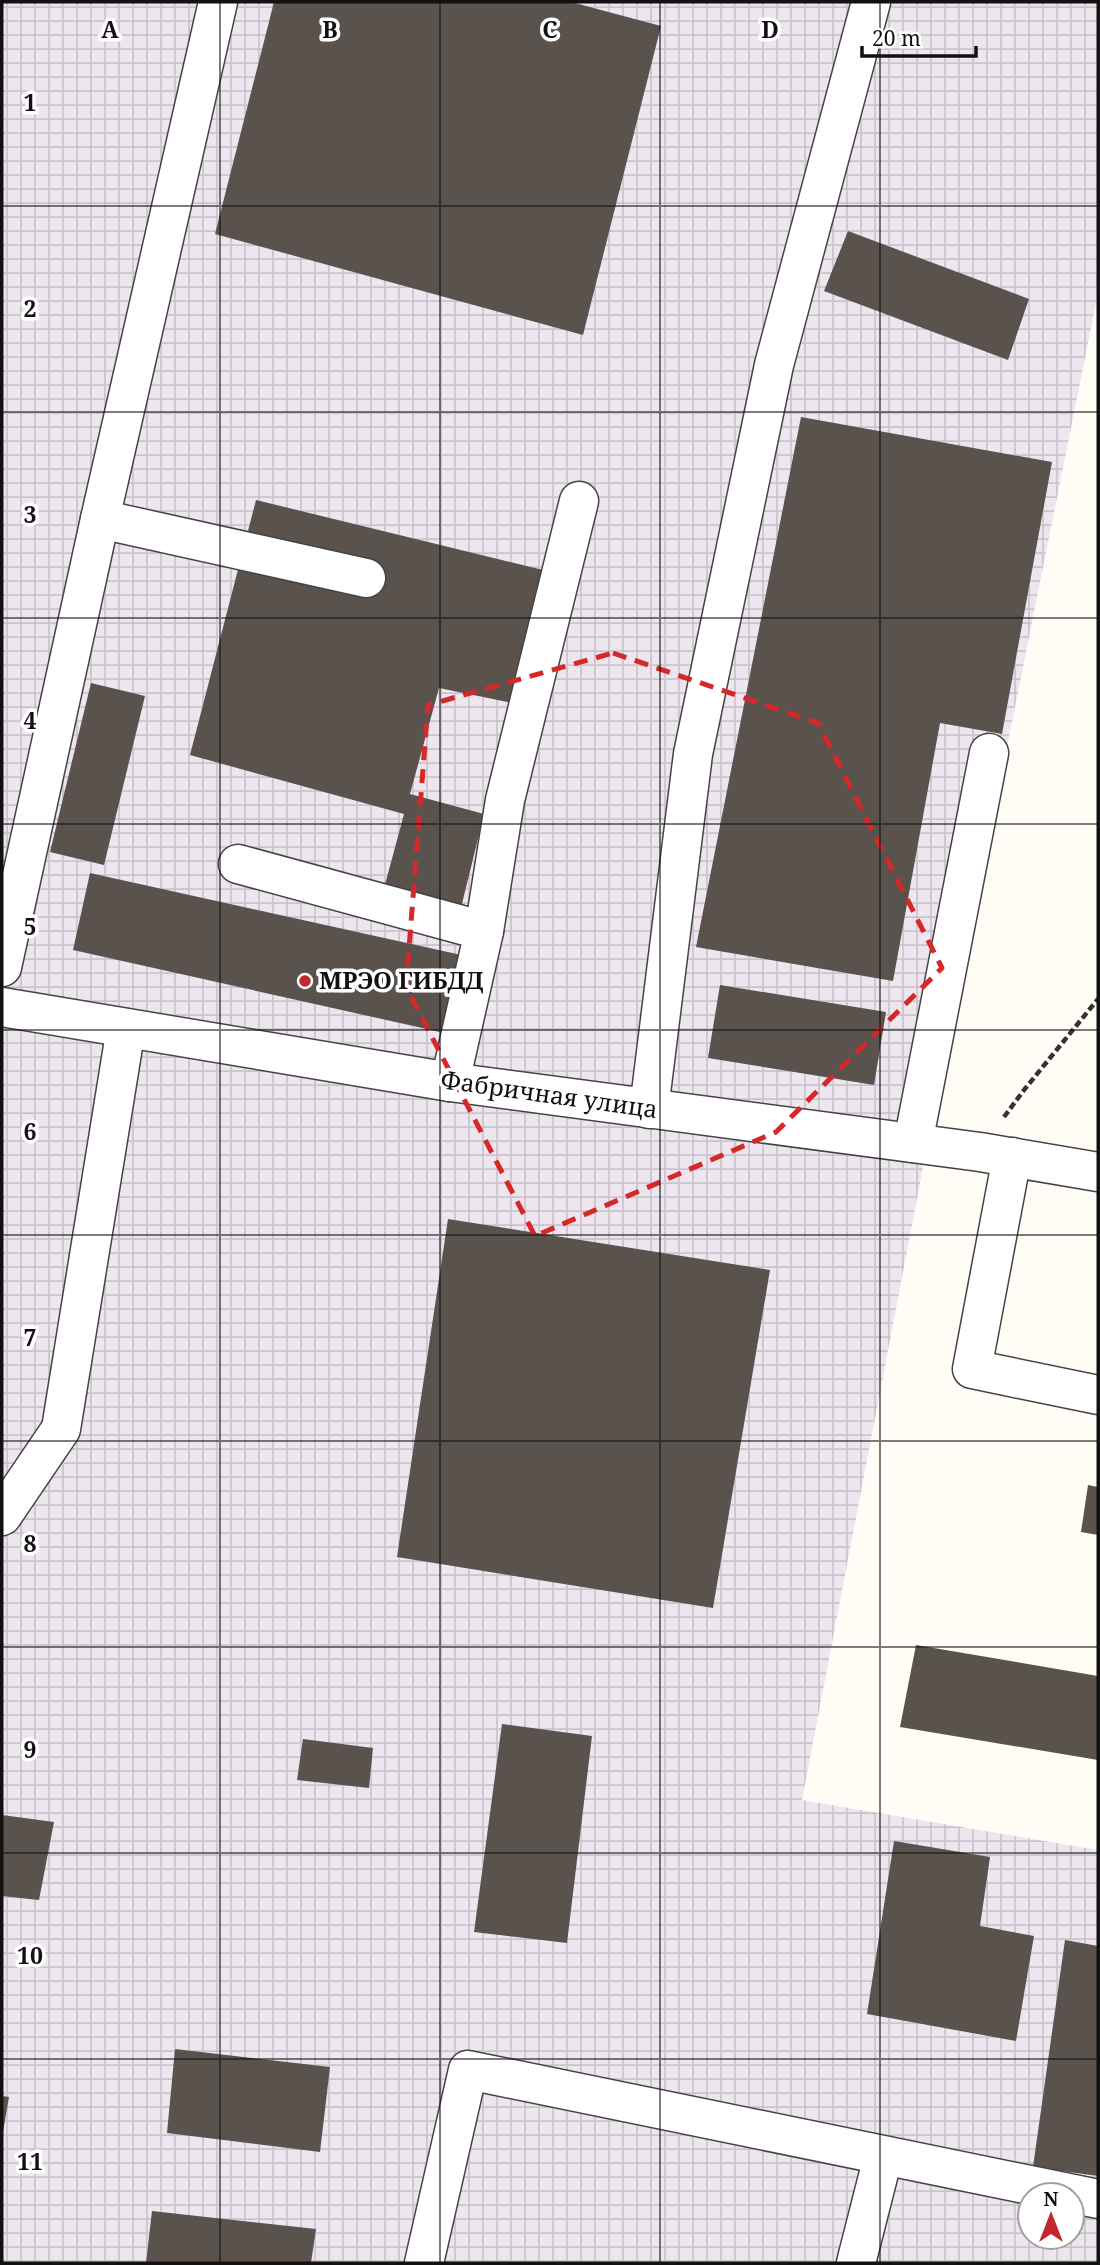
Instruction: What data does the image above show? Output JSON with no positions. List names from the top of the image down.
{
  "streets": {
    "lane": ["Фабричная улица"]
  },
  "places": ["МРЭО ГИБДД"],
  "scale_bar": "20 m",
  "north": "top",
  "grid": {
    "columns": [
      "A",
      "B",
      "C",
      "D"
    ],
    "rows": [
      "1",
      "2",
      "3",
      "4",
      "5",
      "6",
      "7",
      "8",
      "9",
      "10",
      "11"
    ]
  }
}
